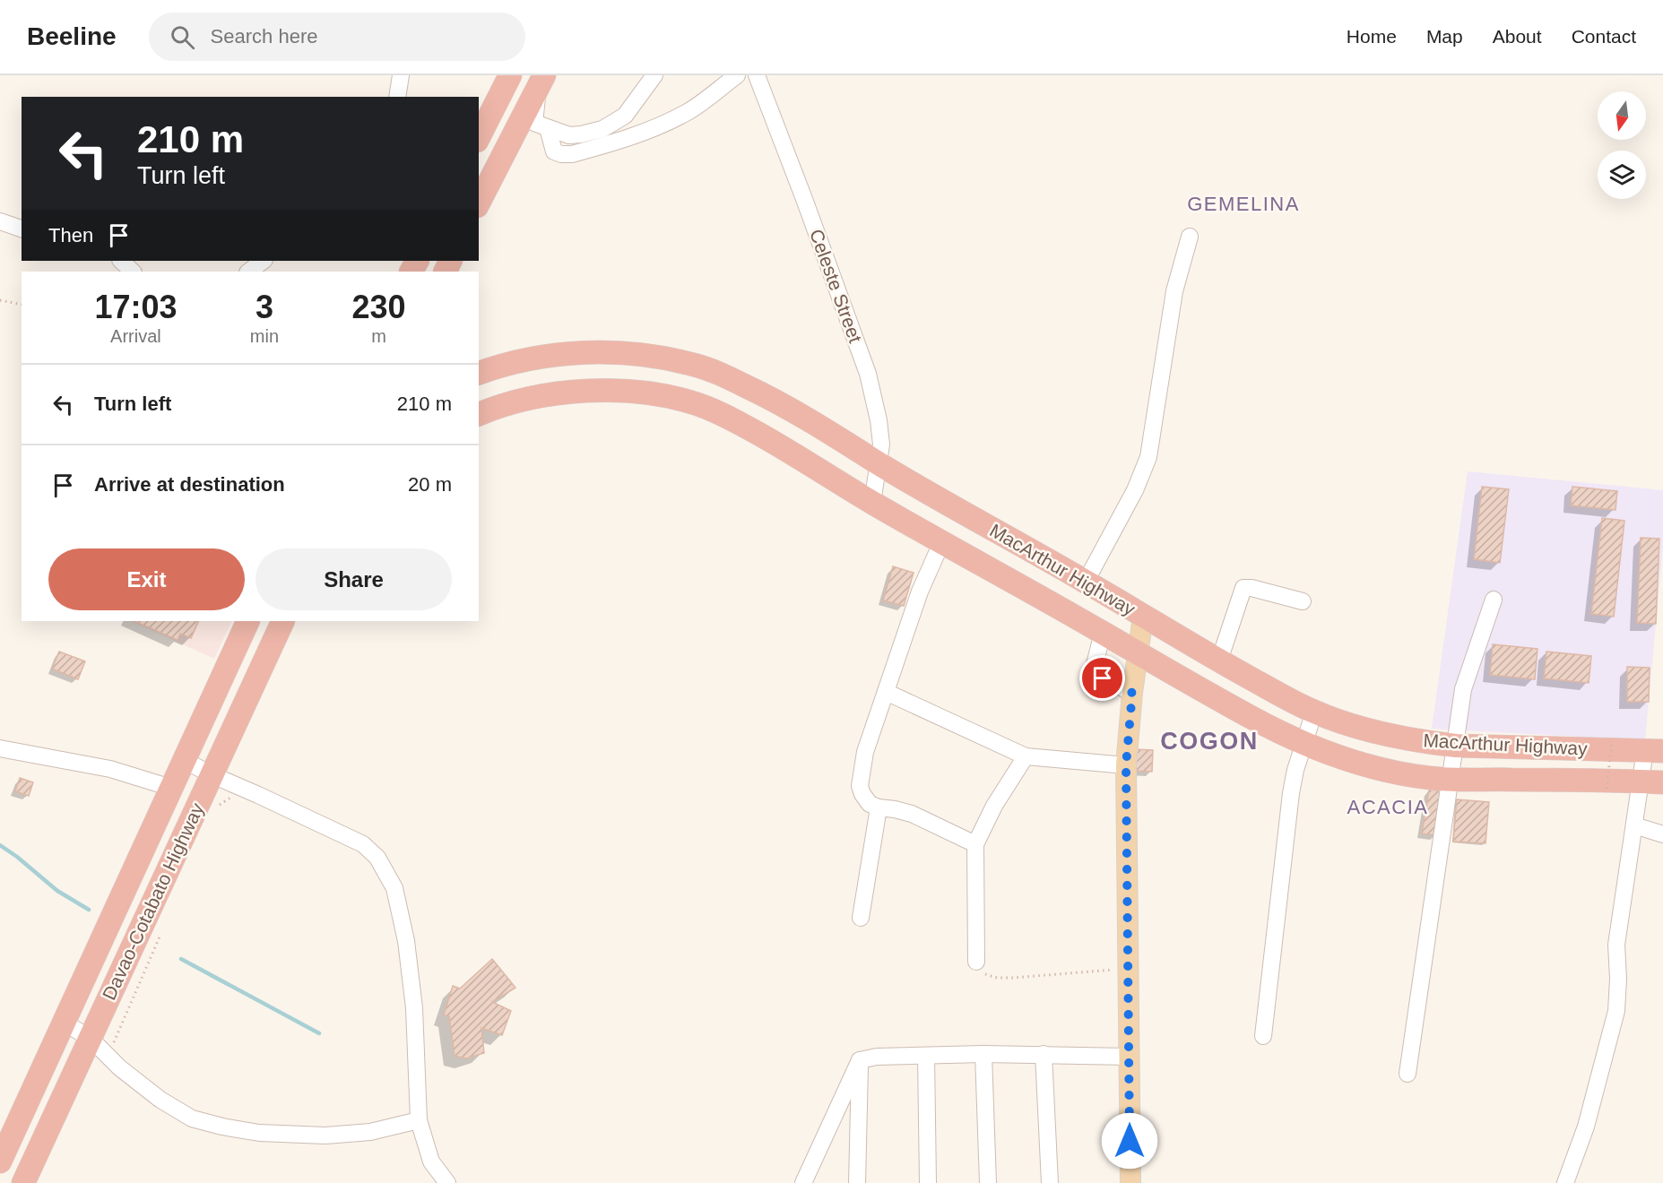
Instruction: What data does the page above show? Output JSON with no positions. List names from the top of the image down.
{
  "streets": {
    "highway": ["MacArthur Highway", "Davao-Cotabato Highway"],
    "street": ["Celeste Street"]
  },
  "crossings": [
    ["Celeste Street", "MacArthur Highway"]
  ],
  "districts": ["GEMELINA", "COGON", "ACACIA"],
  "north": "bottom",
  "page": {
    "header": "Beeline",
    "search": "Search here",
    "nav": [
      "Home",
      "Map",
      "About",
      "Contact"
    ],
    "turn": ["210 m", "Turn left"],
    "then": "Then",
    "eta": [
      "17:03",
      "Arrival",
      "3",
      "min",
      "230",
      "m"
    ],
    "list": [
      {
        "name": "Turn left",
        "value": "210 m"
      },
      {
        "name": "Arrive at destination",
        "value": "20 m"
      }
    ],
    "buttons": ["Exit", "Share"]
  }
}
